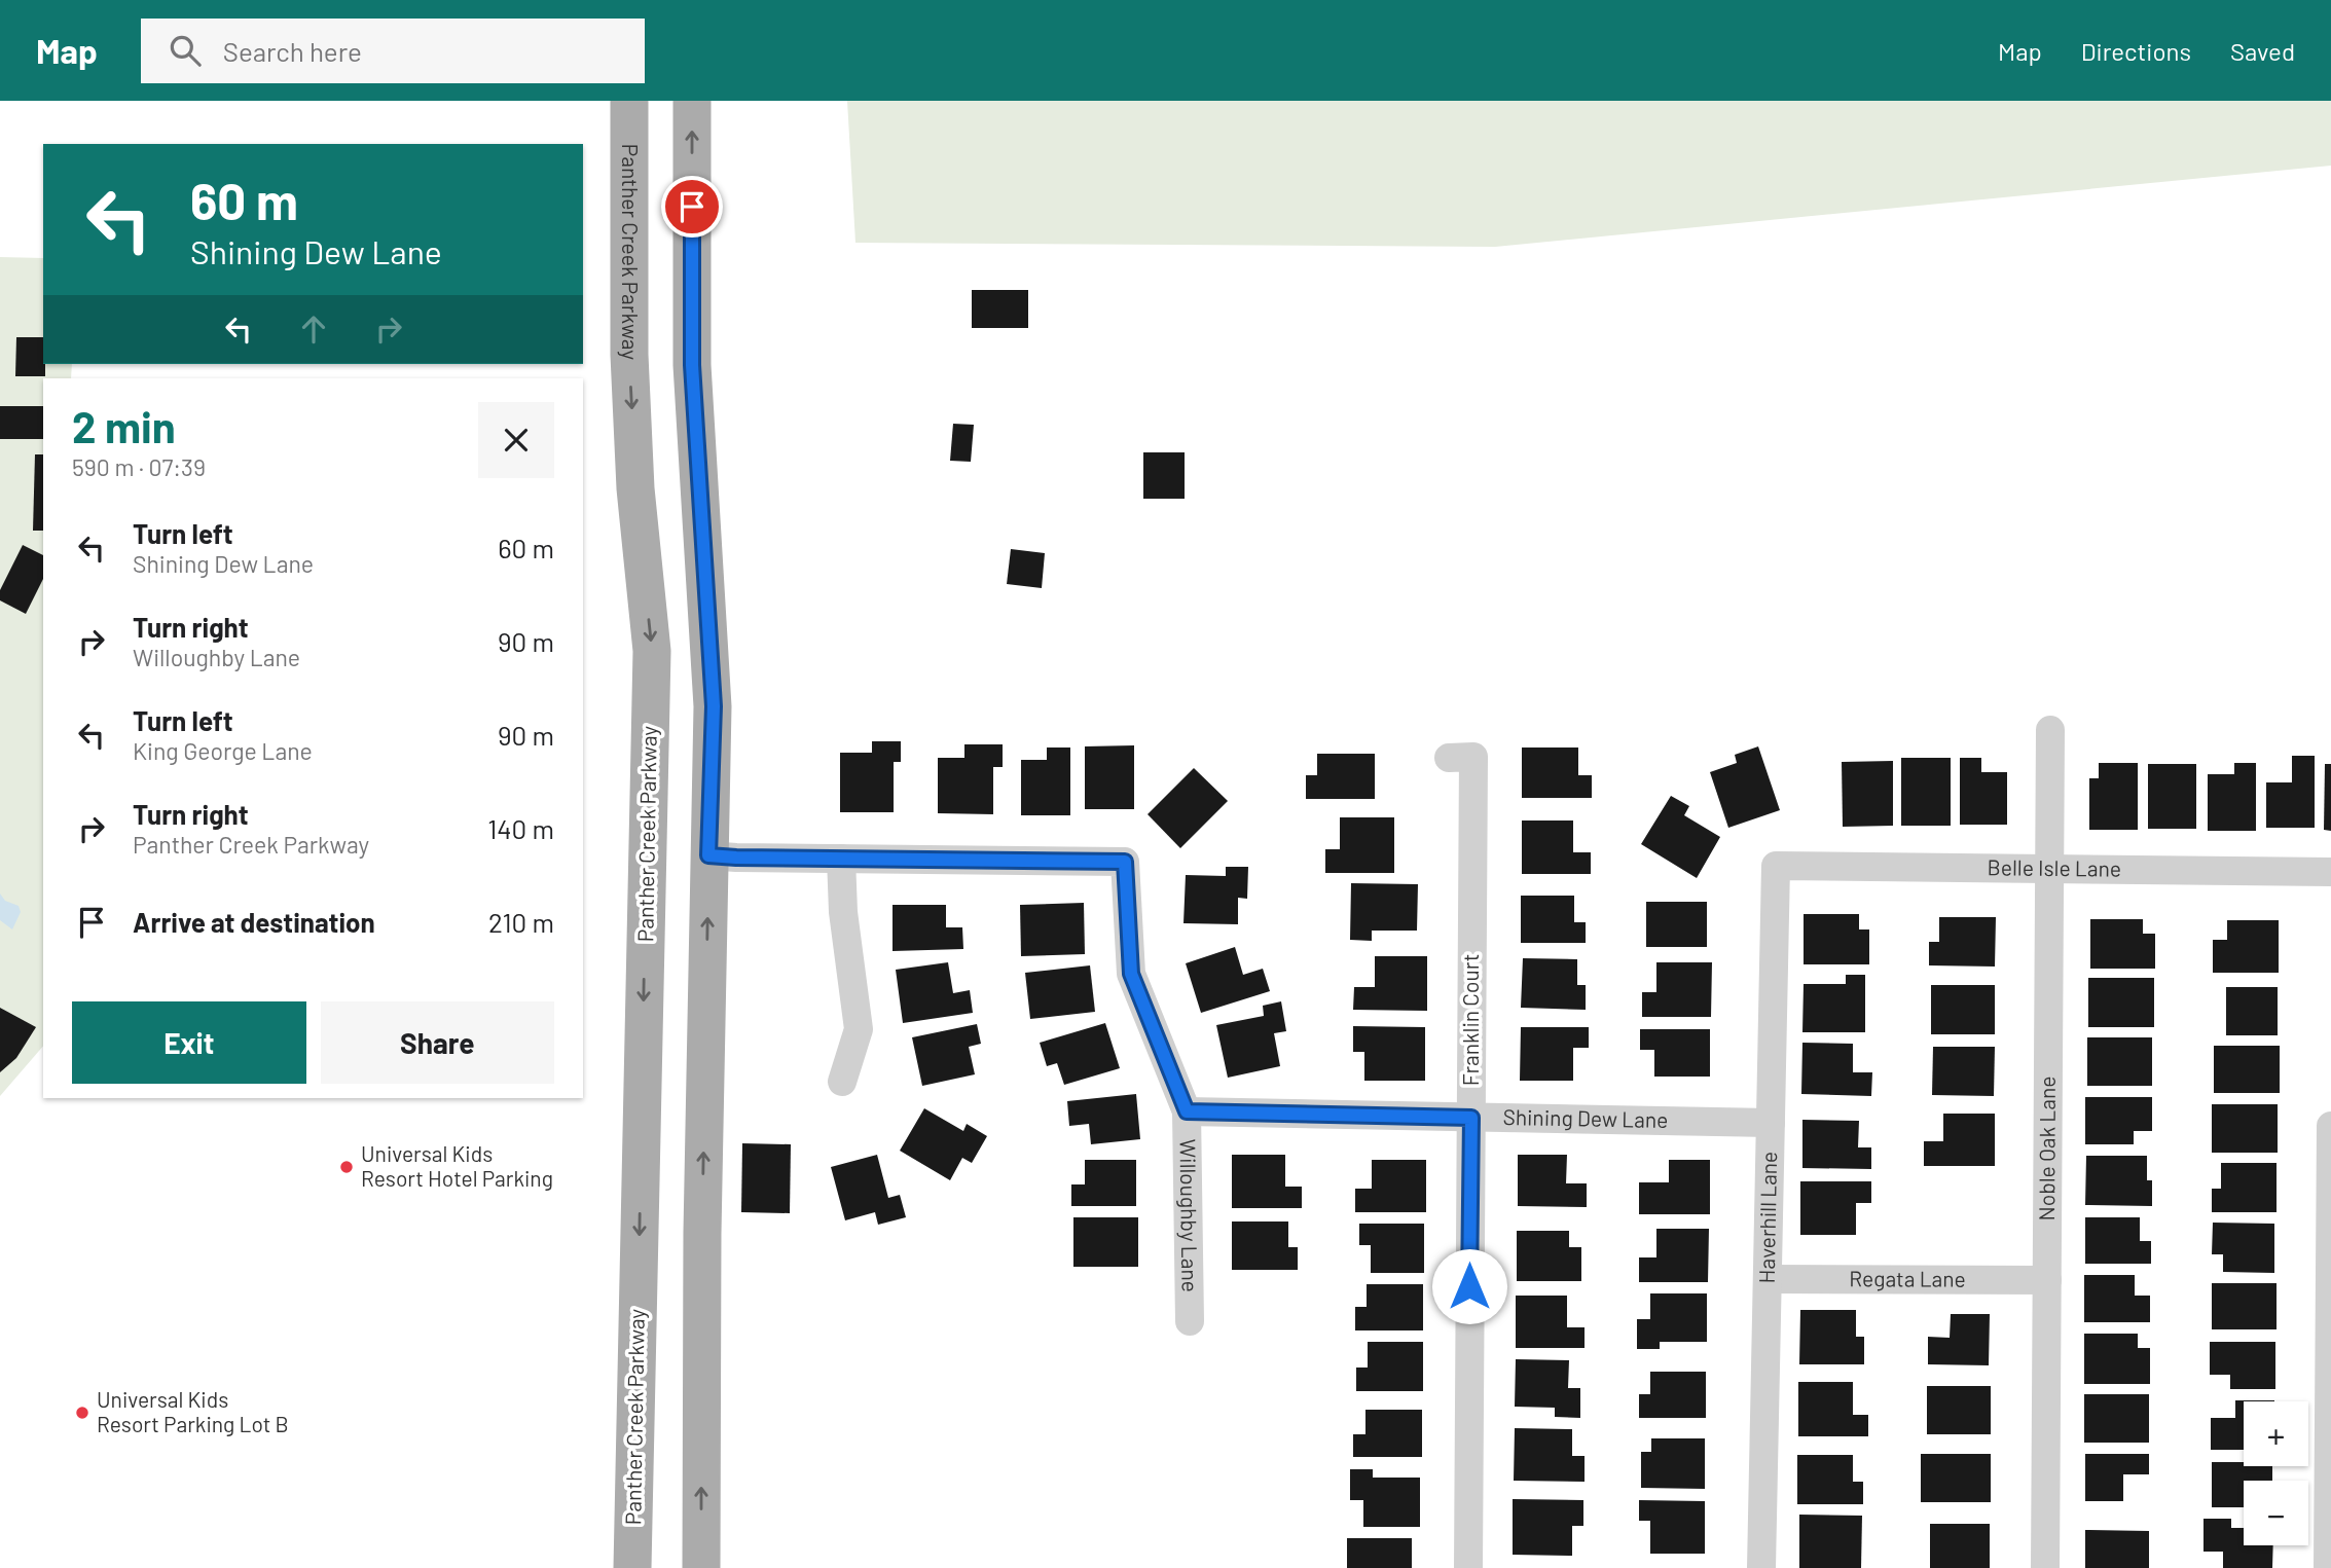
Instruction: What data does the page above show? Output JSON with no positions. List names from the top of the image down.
{
  "streets": {
    "main road": ["Panther Creek Parkway"],
    "street": [
      "Belle Isle Lane",
      "Franklin Court",
      "Shining Dew Lane",
      "Noble Oak Lane",
      "Willoughby Lane",
      "Haverhill Lane",
      "Regata Lane"
    ]
  },
  "crossings": [
    ["Belle Isle Lane", "Noble Oak Lane"],
    ["Belle Isle Lane", "Haverhill Lane"],
    ["Franklin Court", "Shining Dew Lane"],
    ["Shining Dew Lane", "Willoughby Lane"],
    ["Shining Dew Lane", "Haverhill Lane"],
    ["Noble Oak Lane", "Regata Lane"],
    ["Haverhill Lane", "Regata Lane"]
  ],
  "places": ["Universal Kids Resort Hotel Parking", "Universal Kids Resort Parking Lot B"],
  "page": {
    "header": "Map",
    "search": "Search here",
    "nav": ["Map", "Directions", "Saved"],
    "turn": ["60 m", "Shining Dew Lane"],
    "heading": ["2 min", "590 m · 07:39"],
    "list": [
      {
        "name": "Turn left",
        "note": "Shining Dew Lane",
        "value": "60 m"
      },
      {
        "name": "Turn right",
        "note": "Willoughby Lane",
        "value": "90 m"
      },
      {
        "name": "Turn left",
        "note": "King George Lane",
        "value": "90 m"
      },
      {
        "name": "Turn right",
        "note": "Panther Creek Parkway",
        "value": "140 m"
      },
      {
        "name": "Arrive at destination",
        "value": "210 m"
      }
    ],
    "buttons": ["Exit", "Share"],
    "map_buttons": ["+", "−"]
  }
}
